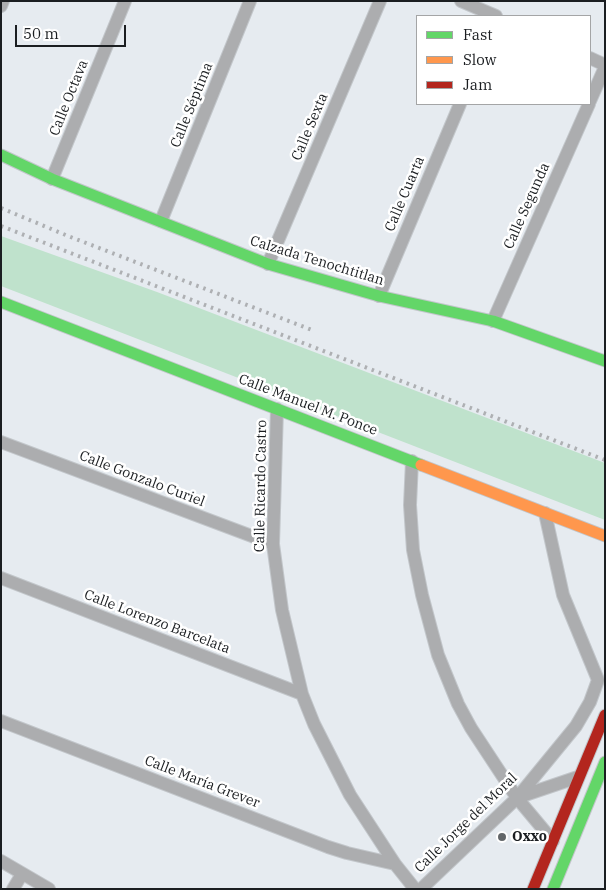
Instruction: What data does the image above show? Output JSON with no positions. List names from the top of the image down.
{
  "streets": {
    "street": [
      "Calle Octava",
      "Calle Séptima",
      "Calle Sexta",
      "Calle Cuarta",
      "Calle Segunda",
      "Calzada Tenochtitlan",
      "Calle Manuel M. Ponce",
      "Calle Gonzalo Curiel",
      "Calle Ricardo Castro",
      "Calle Lorenzo Barcelata",
      "Calle María Grever",
      "Calle Jorge del Moral"
    ]
  },
  "crossings": [
    ["Calle Octava", "Calzada Tenochtitlan"],
    ["Calle Séptima", "Calzada Tenochtitlan"],
    ["Calle Sexta", "Calzada Tenochtitlan"],
    ["Calle Cuarta", "Calzada Tenochtitlan"],
    ["Calle Segunda", "Calzada Tenochtitlan"],
    ["Calle Manuel M. Ponce", "Calle Ricardo Castro"],
    ["Calle Manuel M. Ponce", "Calle Jorge del Moral"],
    ["Calle Gonzalo Curiel", "Calle Ricardo Castro"],
    ["Calle Ricardo Castro", "Calle Lorenzo Barcelata"],
    ["Calle Ricardo Castro", "Calle María Grever"]
  ],
  "places": ["Oxxo"],
  "legend": ["Fast", "Slow", "Jam"],
  "scale_bar": "50 m"
}
